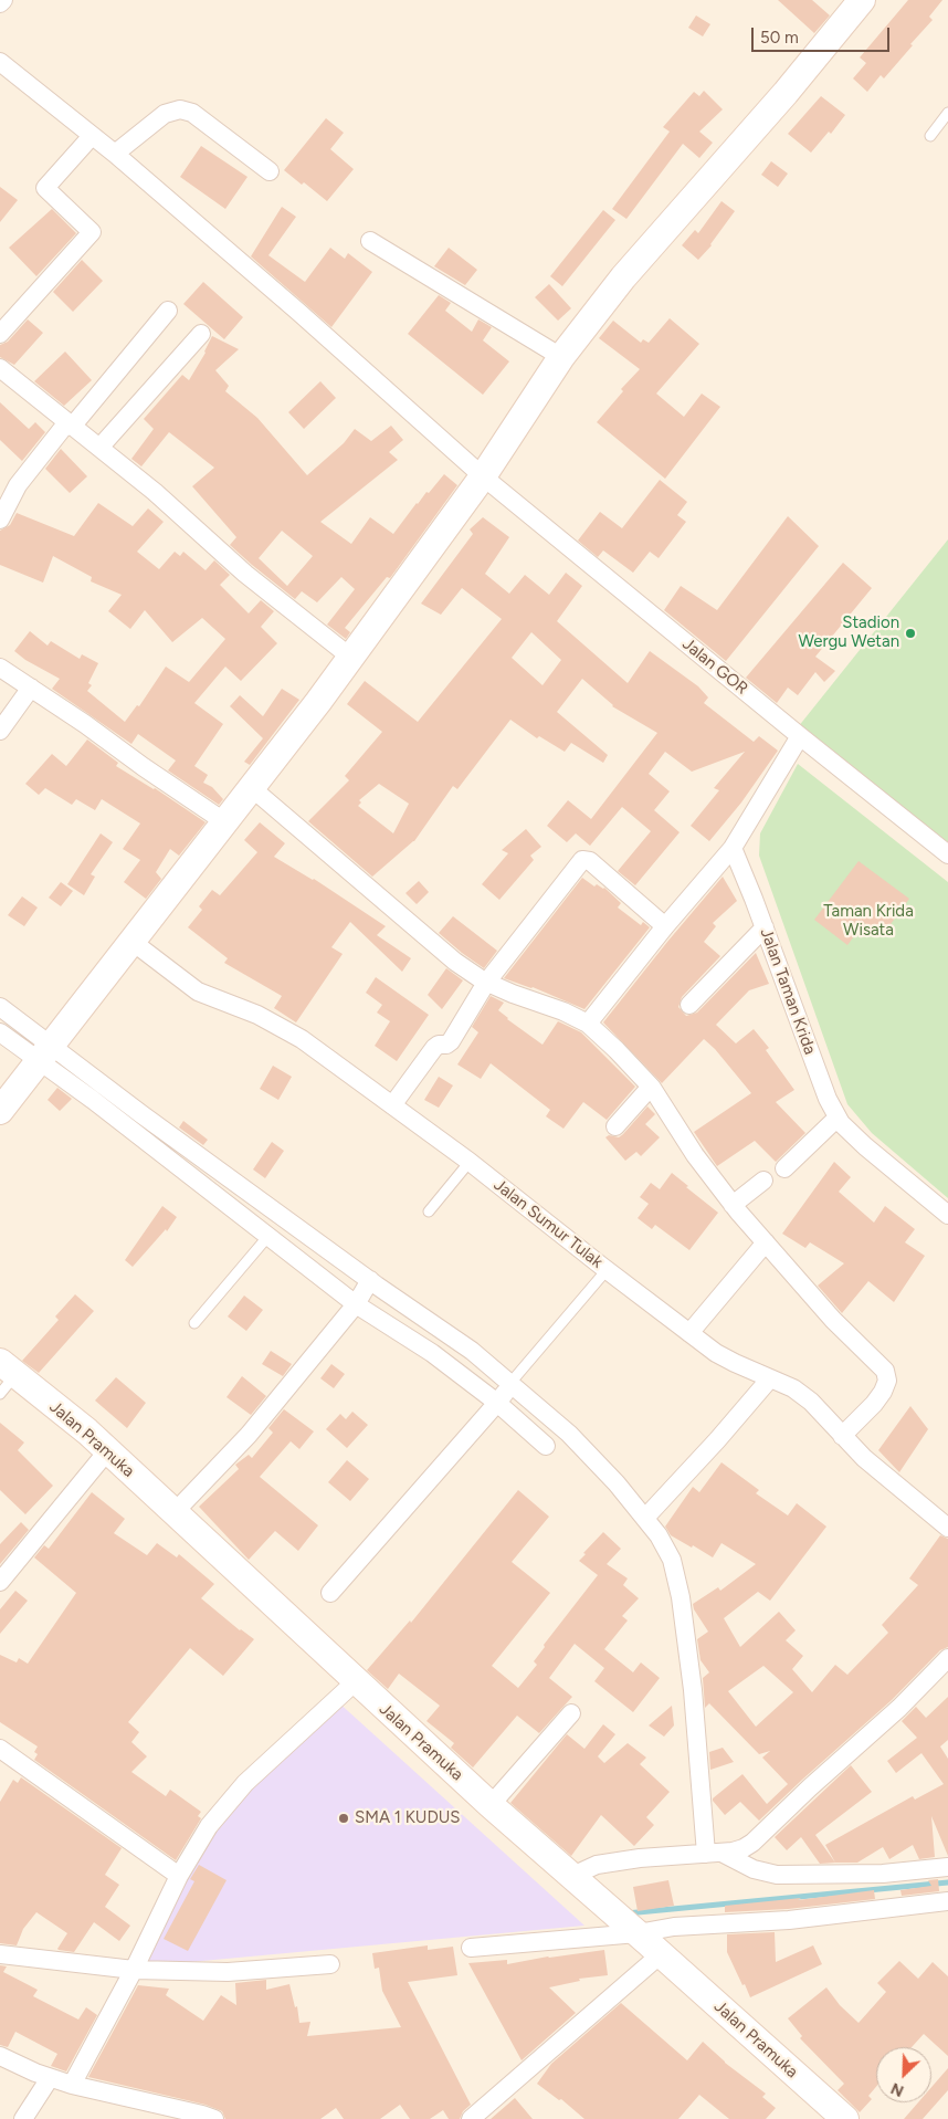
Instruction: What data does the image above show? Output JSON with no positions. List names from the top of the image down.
{
  "streets": {
    "street": [
      "Jalan GOR",
      "Jalan Taman Krida",
      "Jalan Sumur Tulak",
      "Jalan Pramuka"
    ]
  },
  "parks": ["Taman Krida Wisata"],
  "places": ["Stadion Wergu Wetan", "SMA 1 KUDUS"],
  "scale_bar": "50 m",
  "north": "bottom left"
}
